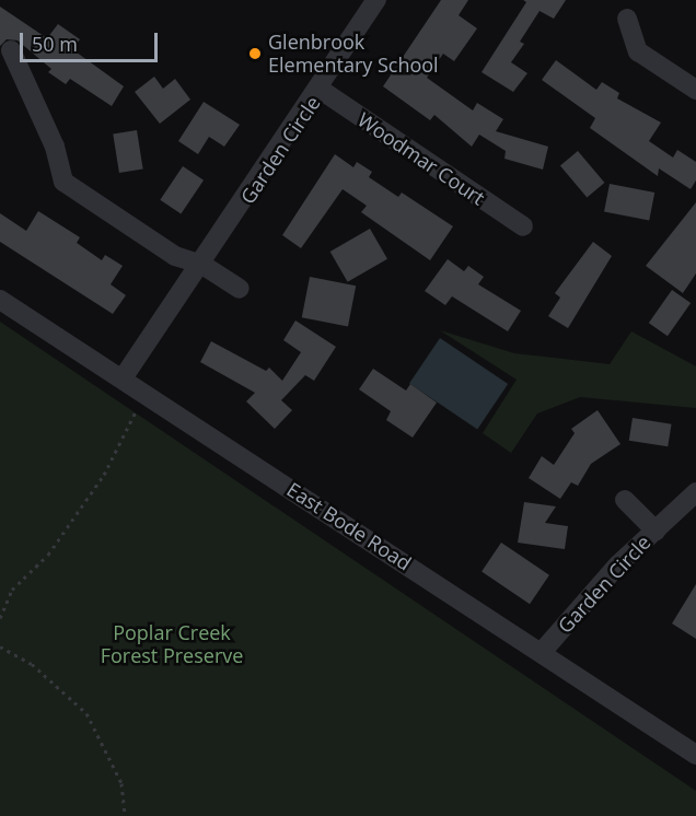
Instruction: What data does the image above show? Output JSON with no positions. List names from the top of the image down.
{
  "streets": {
    "street": ["Garden Circle", "Woodmar Court", "East Bode Road"]
  },
  "crossings": [
    ["Garden Circle", "Woodmar Court"],
    ["Garden Circle", "East Bode Road"]
  ],
  "parks": ["Poplar Creek Forest Preserve"],
  "places": ["Glenbrook Elementary School"],
  "scale_bar": "50 m"
}
